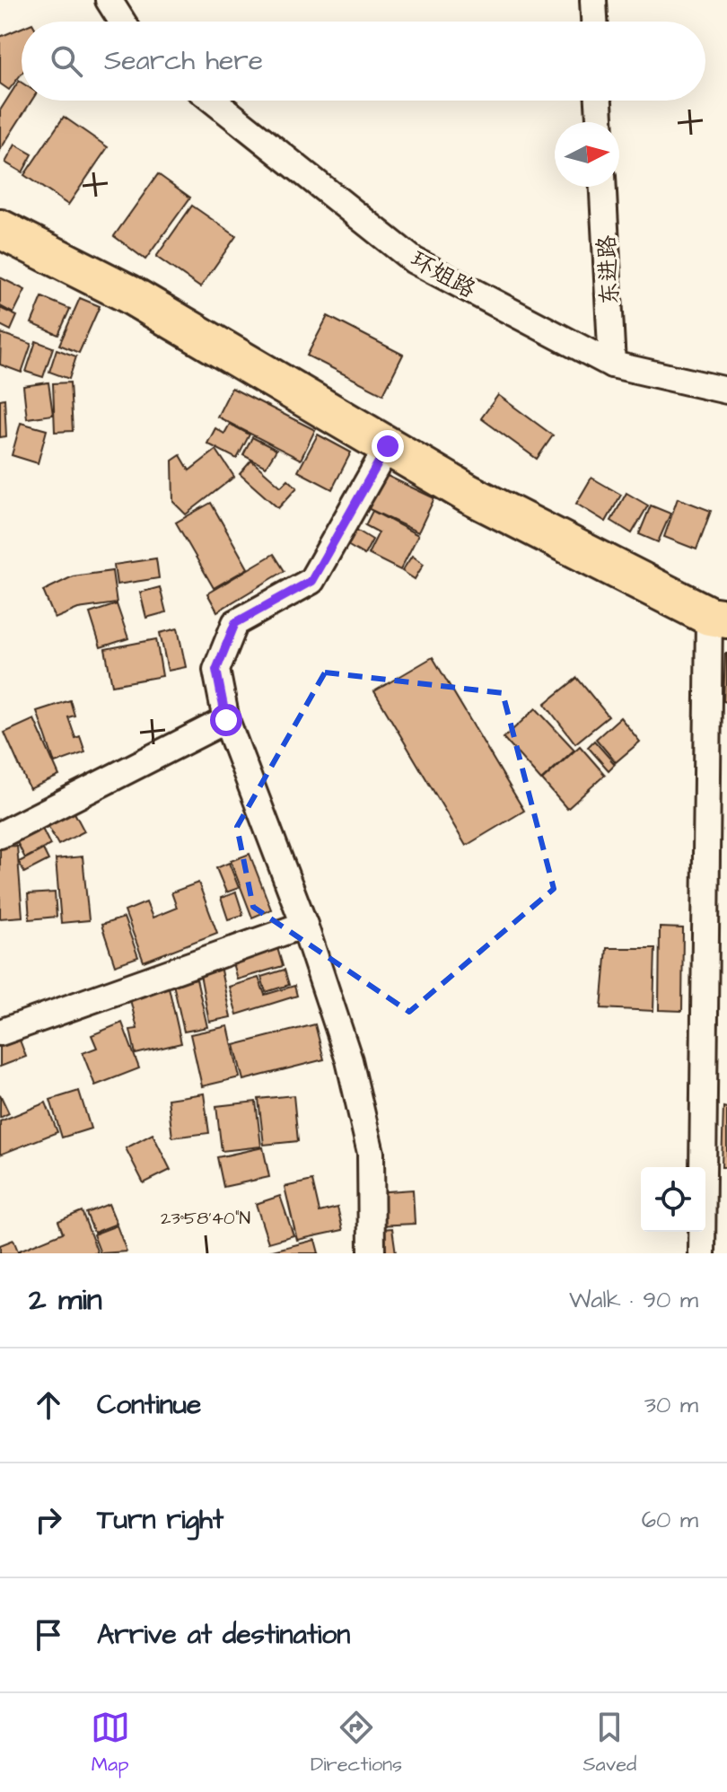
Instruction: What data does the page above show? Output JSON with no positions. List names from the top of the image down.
{
  "streets": {
    "street": ["东进路", "环姐路"]
  },
  "crossings": [
    ["东进路", "环姐路"]
  ],
  "north": "right",
  "page": {
    "search": "Search here",
    "heading": ["2 min", "Walk · 90 m"],
    "list": [
      ["Continue", "30 m"],
      ["Turn right", "60 m"],
      "Arrive at destination"
    ],
    "nav": ["Map", "Directions", "Saved"]
  },
  "coordinates": ["23°58'40\"N"]
}
